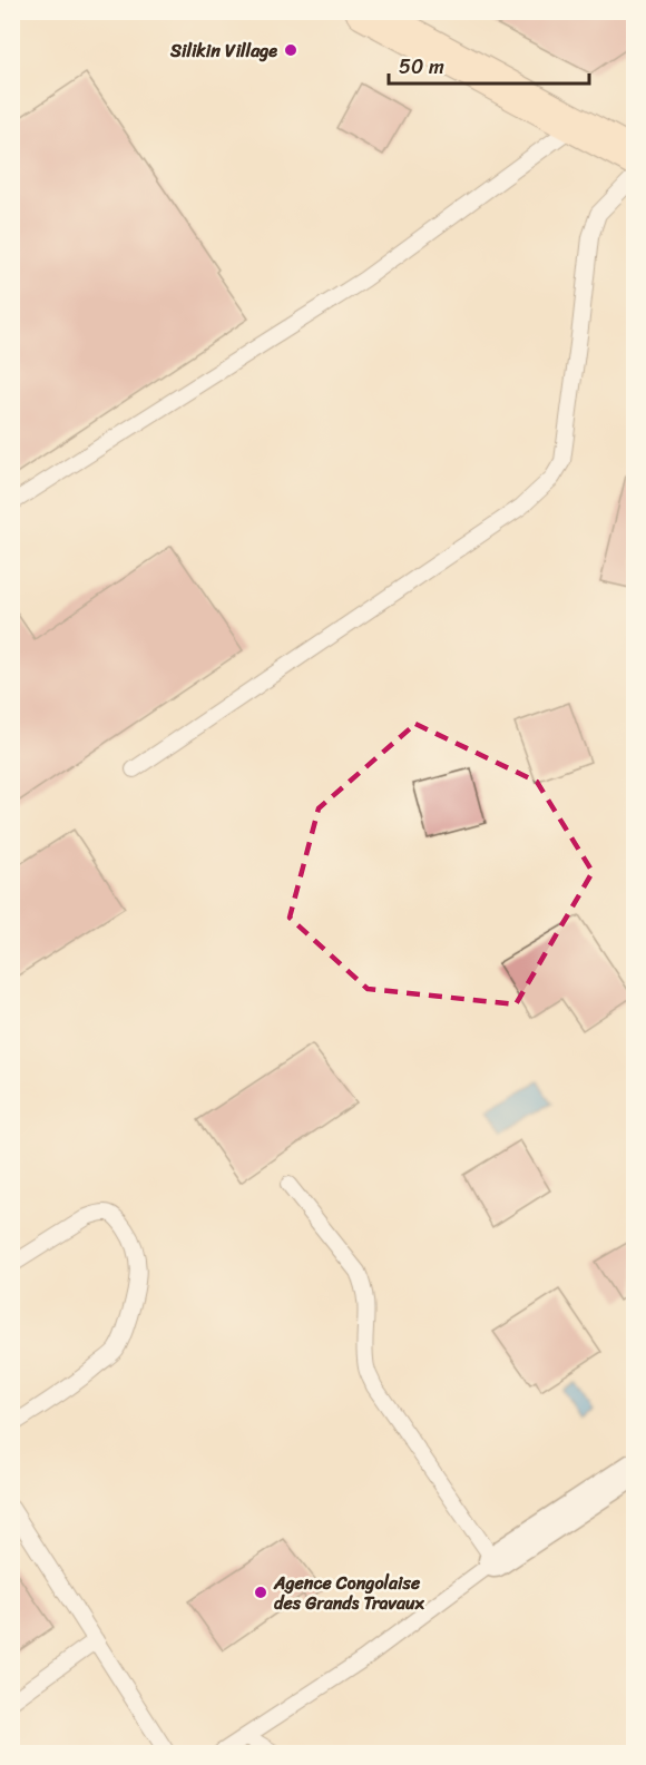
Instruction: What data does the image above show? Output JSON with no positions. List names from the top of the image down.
{
  "places": ["Silikin Village", "Agence Congolaise des Grands Travaux"],
  "scale_bar": "50 m"
}
